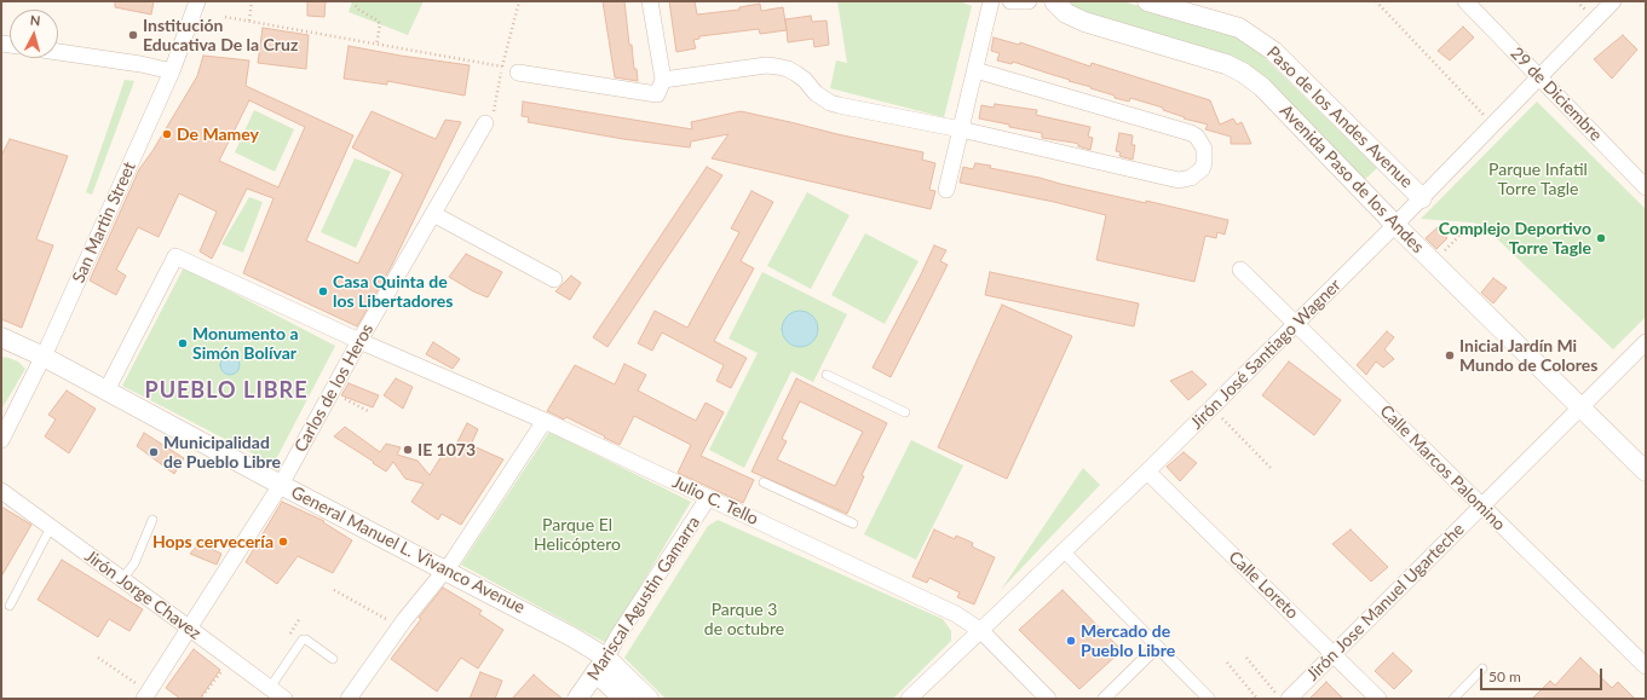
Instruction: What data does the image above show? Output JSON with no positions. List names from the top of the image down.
{
  "streets": {
    "street": [
      "29 de Diciembre",
      "Paso de los Andes Avenue",
      "Avenida Paso de los Andes",
      "San Martin Street",
      "Jirón José Santiago Wagner",
      "Carlos de los Heros",
      "Calle Marcos Palomino",
      "Julio C. Tello",
      "General Manuel L. Vivanco Avenue",
      "Calle Loreto",
      "Jirón Jorge Chavez",
      "Mariscal Agustin Gamarra",
      "Jirón Jose Manuel Ugarteche"
    ]
  },
  "crossings": [
    ["29 de Diciembre", "Jirón José Santiago Wagner"],
    ["Paso de los Andes Avenue", "Jirón José Santiago Wagner"],
    ["Avenida Paso de los Andes", "Jirón José Santiago Wagner"],
    ["Avenida Paso de los Andes", "Jirón Jose Manuel Ugarteche"],
    ["San Martin Street", "General Manuel L. Vivanco Avenue"],
    ["Jirón José Santiago Wagner", "Calle Marcos Palomino"],
    ["Jirón José Santiago Wagner", "Julio C. Tello"],
    ["Jirón José Santiago Wagner", "Calle Loreto"],
    ["Carlos de los Heros", "Julio C. Tello"],
    ["Carlos de los Heros", "General Manuel L. Vivanco Avenue"],
    ["Carlos de los Heros", "Jirón Jorge Chavez"],
    ["Calle Marcos Palomino", "Jirón Jose Manuel Ugarteche"],
    ["Julio C. Tello", "General Manuel L. Vivanco Avenue"],
    ["Julio C. Tello", "Mariscal Agustin Gamarra"],
    ["General Manuel L. Vivanco Avenue", "Mariscal Agustin Gamarra"],
    ["Calle Loreto", "Jirón Jose Manuel Ugarteche"]
  ],
  "districts": ["PUEBLO LIBRE"],
  "parks": ["Parque Infatil Torre Tagle", "Parque El Helicóptero", "Parque 3 de octubre"],
  "places": [
    "Institución Educativa De la Cruz",
    "De Mamey",
    "Complejo Deportivo Torre Tagle",
    "Casa Quinta de los Libertadores",
    "Monumento a Simón Bolívar",
    "Inicial Jardín Mi Mundo de Colores",
    "IE 1073",
    "Municipalidad de Pueblo Libre",
    "Hops cervecería",
    "Mercado de Pueblo Libre"
  ],
  "scale_bar": "50 m",
  "north": "top"
}
